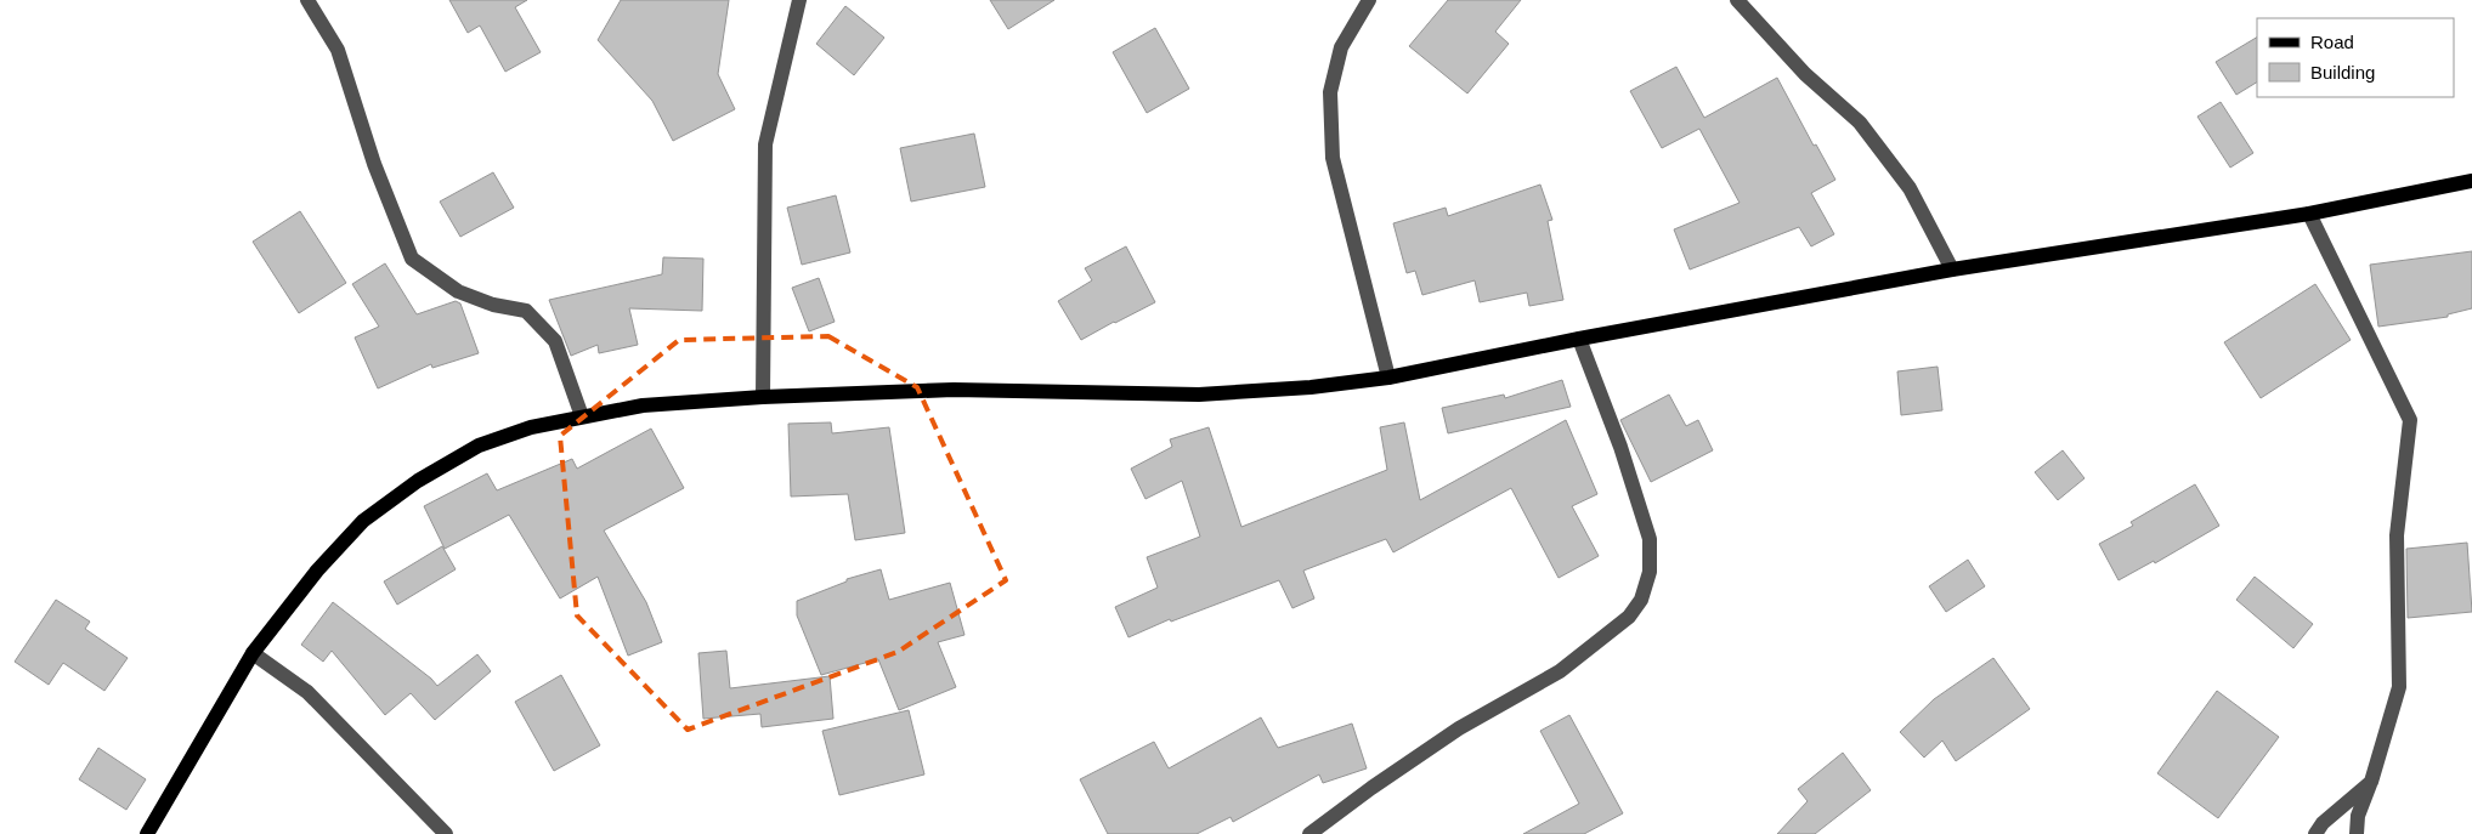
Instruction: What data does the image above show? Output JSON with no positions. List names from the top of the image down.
{
  "legend": ["Road", "Building"]
}
